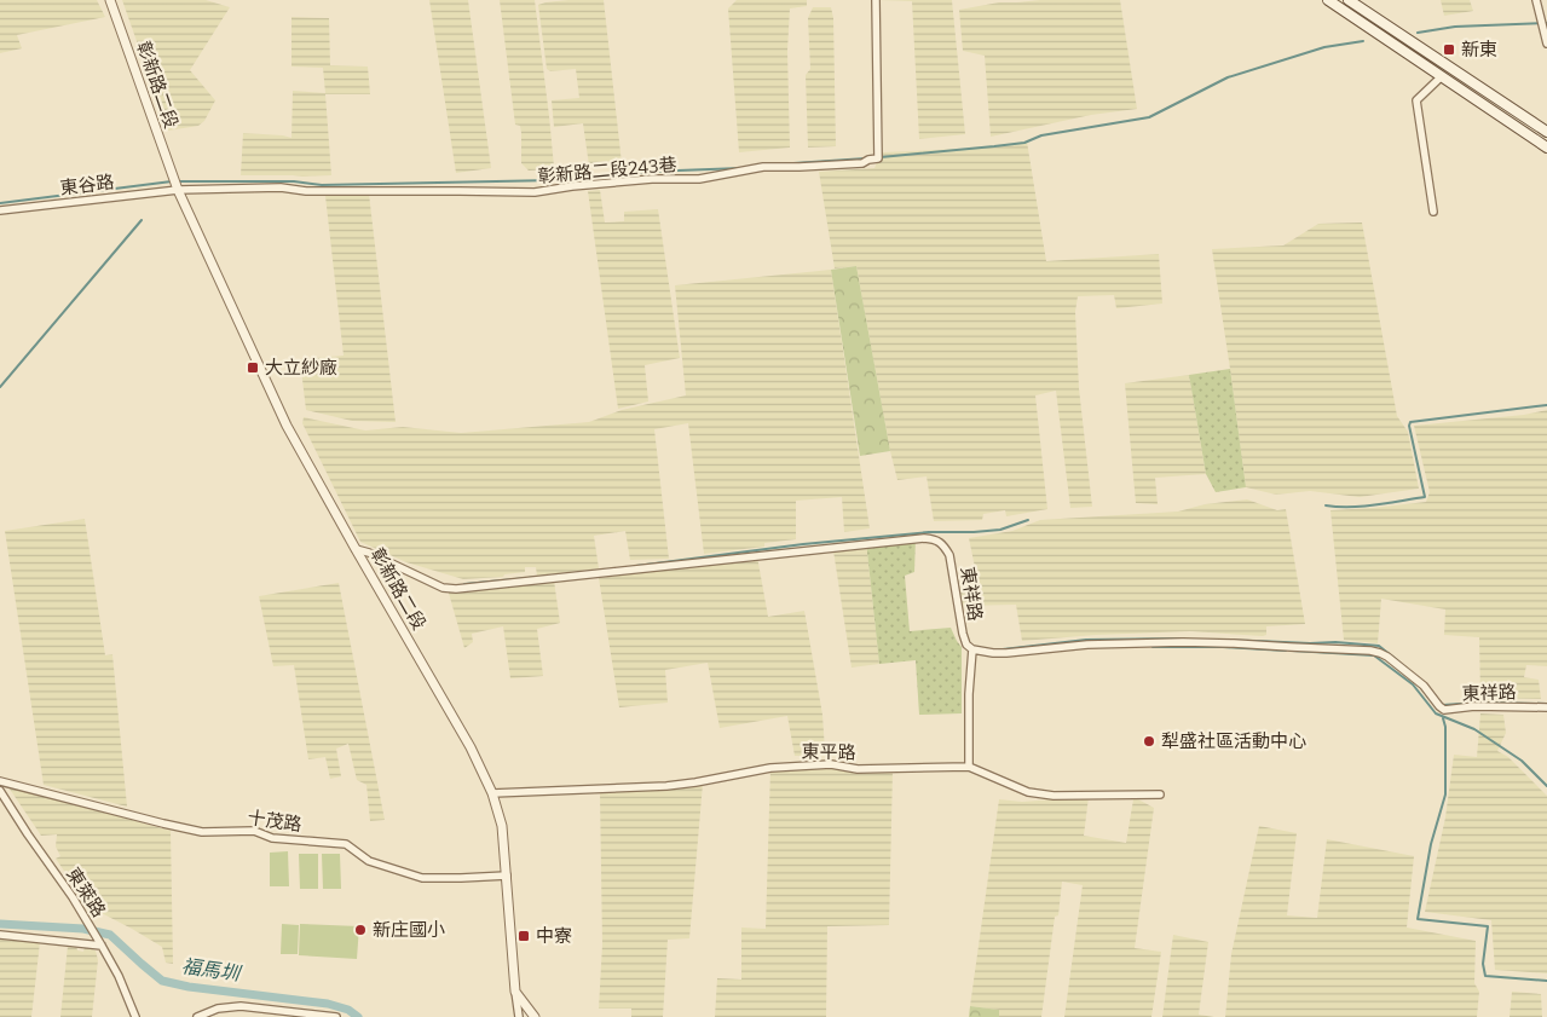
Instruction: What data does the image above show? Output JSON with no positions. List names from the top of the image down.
{
  "streets": {
    "street": [
      "彰新路二段",
      "彰新路二段243巷",
      "東谷路",
      "東祥路",
      "東平路",
      "十茂路",
      "東萊路"
    ]
  },
  "crossings": [
    ["彰新路二段", "彰新路二段243巷"],
    ["彰新路二段", "東谷路"],
    ["彰新路二段", "東祥路"],
    ["彰新路二段", "東平路"],
    ["彰新路二段", "十茂路"],
    ["彰新路二段243巷", "東谷路"]
  ],
  "water": ["福馬圳"],
  "places": {
    "transit": ["新東", "大立紗廠", "中寮"],
    "other": ["犁盛社區活動中心", "新庄國小"]
  }
}
